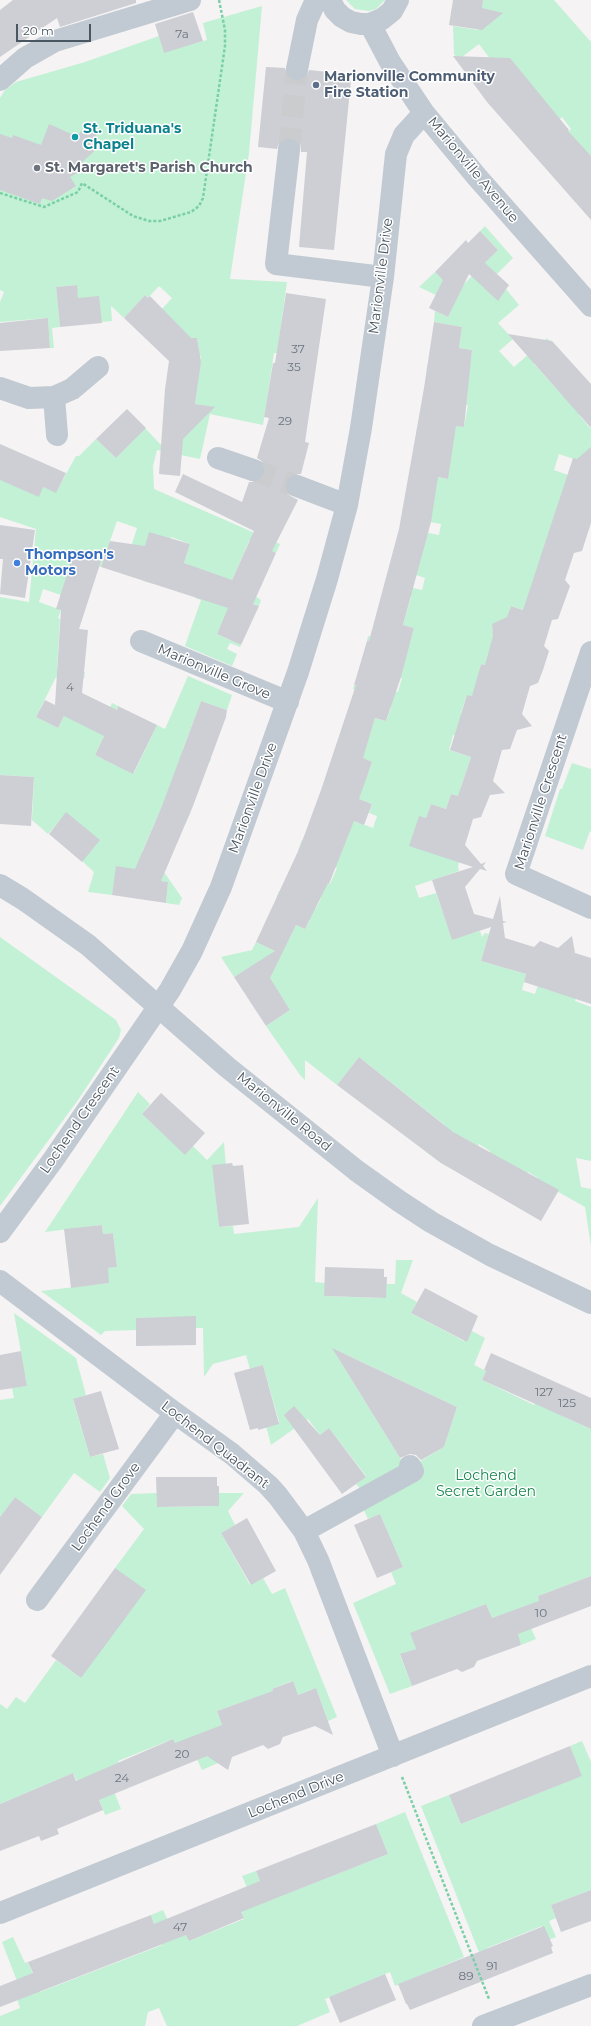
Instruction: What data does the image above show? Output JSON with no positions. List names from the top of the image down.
{
  "streets": {
    "street": [
      "Marionville Avenue",
      "Marionville Drive",
      "Marionville Grove",
      "Marionville Crescent",
      "Marionville Road",
      "Lochend Crescent",
      "Lochend Quadrant",
      "Lochend Grove",
      "Lochend Drive"
    ]
  },
  "crossings": [
    ["Marionville Avenue", "Marionville Drive"],
    ["Marionville Drive", "Marionville Grove"],
    ["Marionville Drive", "Marionville Road"],
    ["Marionville Drive", "Lochend Crescent"],
    ["Marionville Road", "Lochend Crescent"],
    ["Lochend Quadrant", "Lochend Grove"],
    ["Lochend Quadrant", "Lochend Drive"]
  ],
  "parks": ["Lochend Secret Garden"],
  "places": [
    "Marionville Community Fire Station",
    "St. Triduana's Chapel",
    "St. Margaret's Parish Church",
    "Thompson's Motors"
  ],
  "house_numbers": [
    "7a",
    "37",
    "35",
    "29",
    "4",
    "127",
    "125",
    "10",
    "20",
    "24",
    "47",
    "91",
    "89"
  ],
  "scale_bar": "20 m"
}
